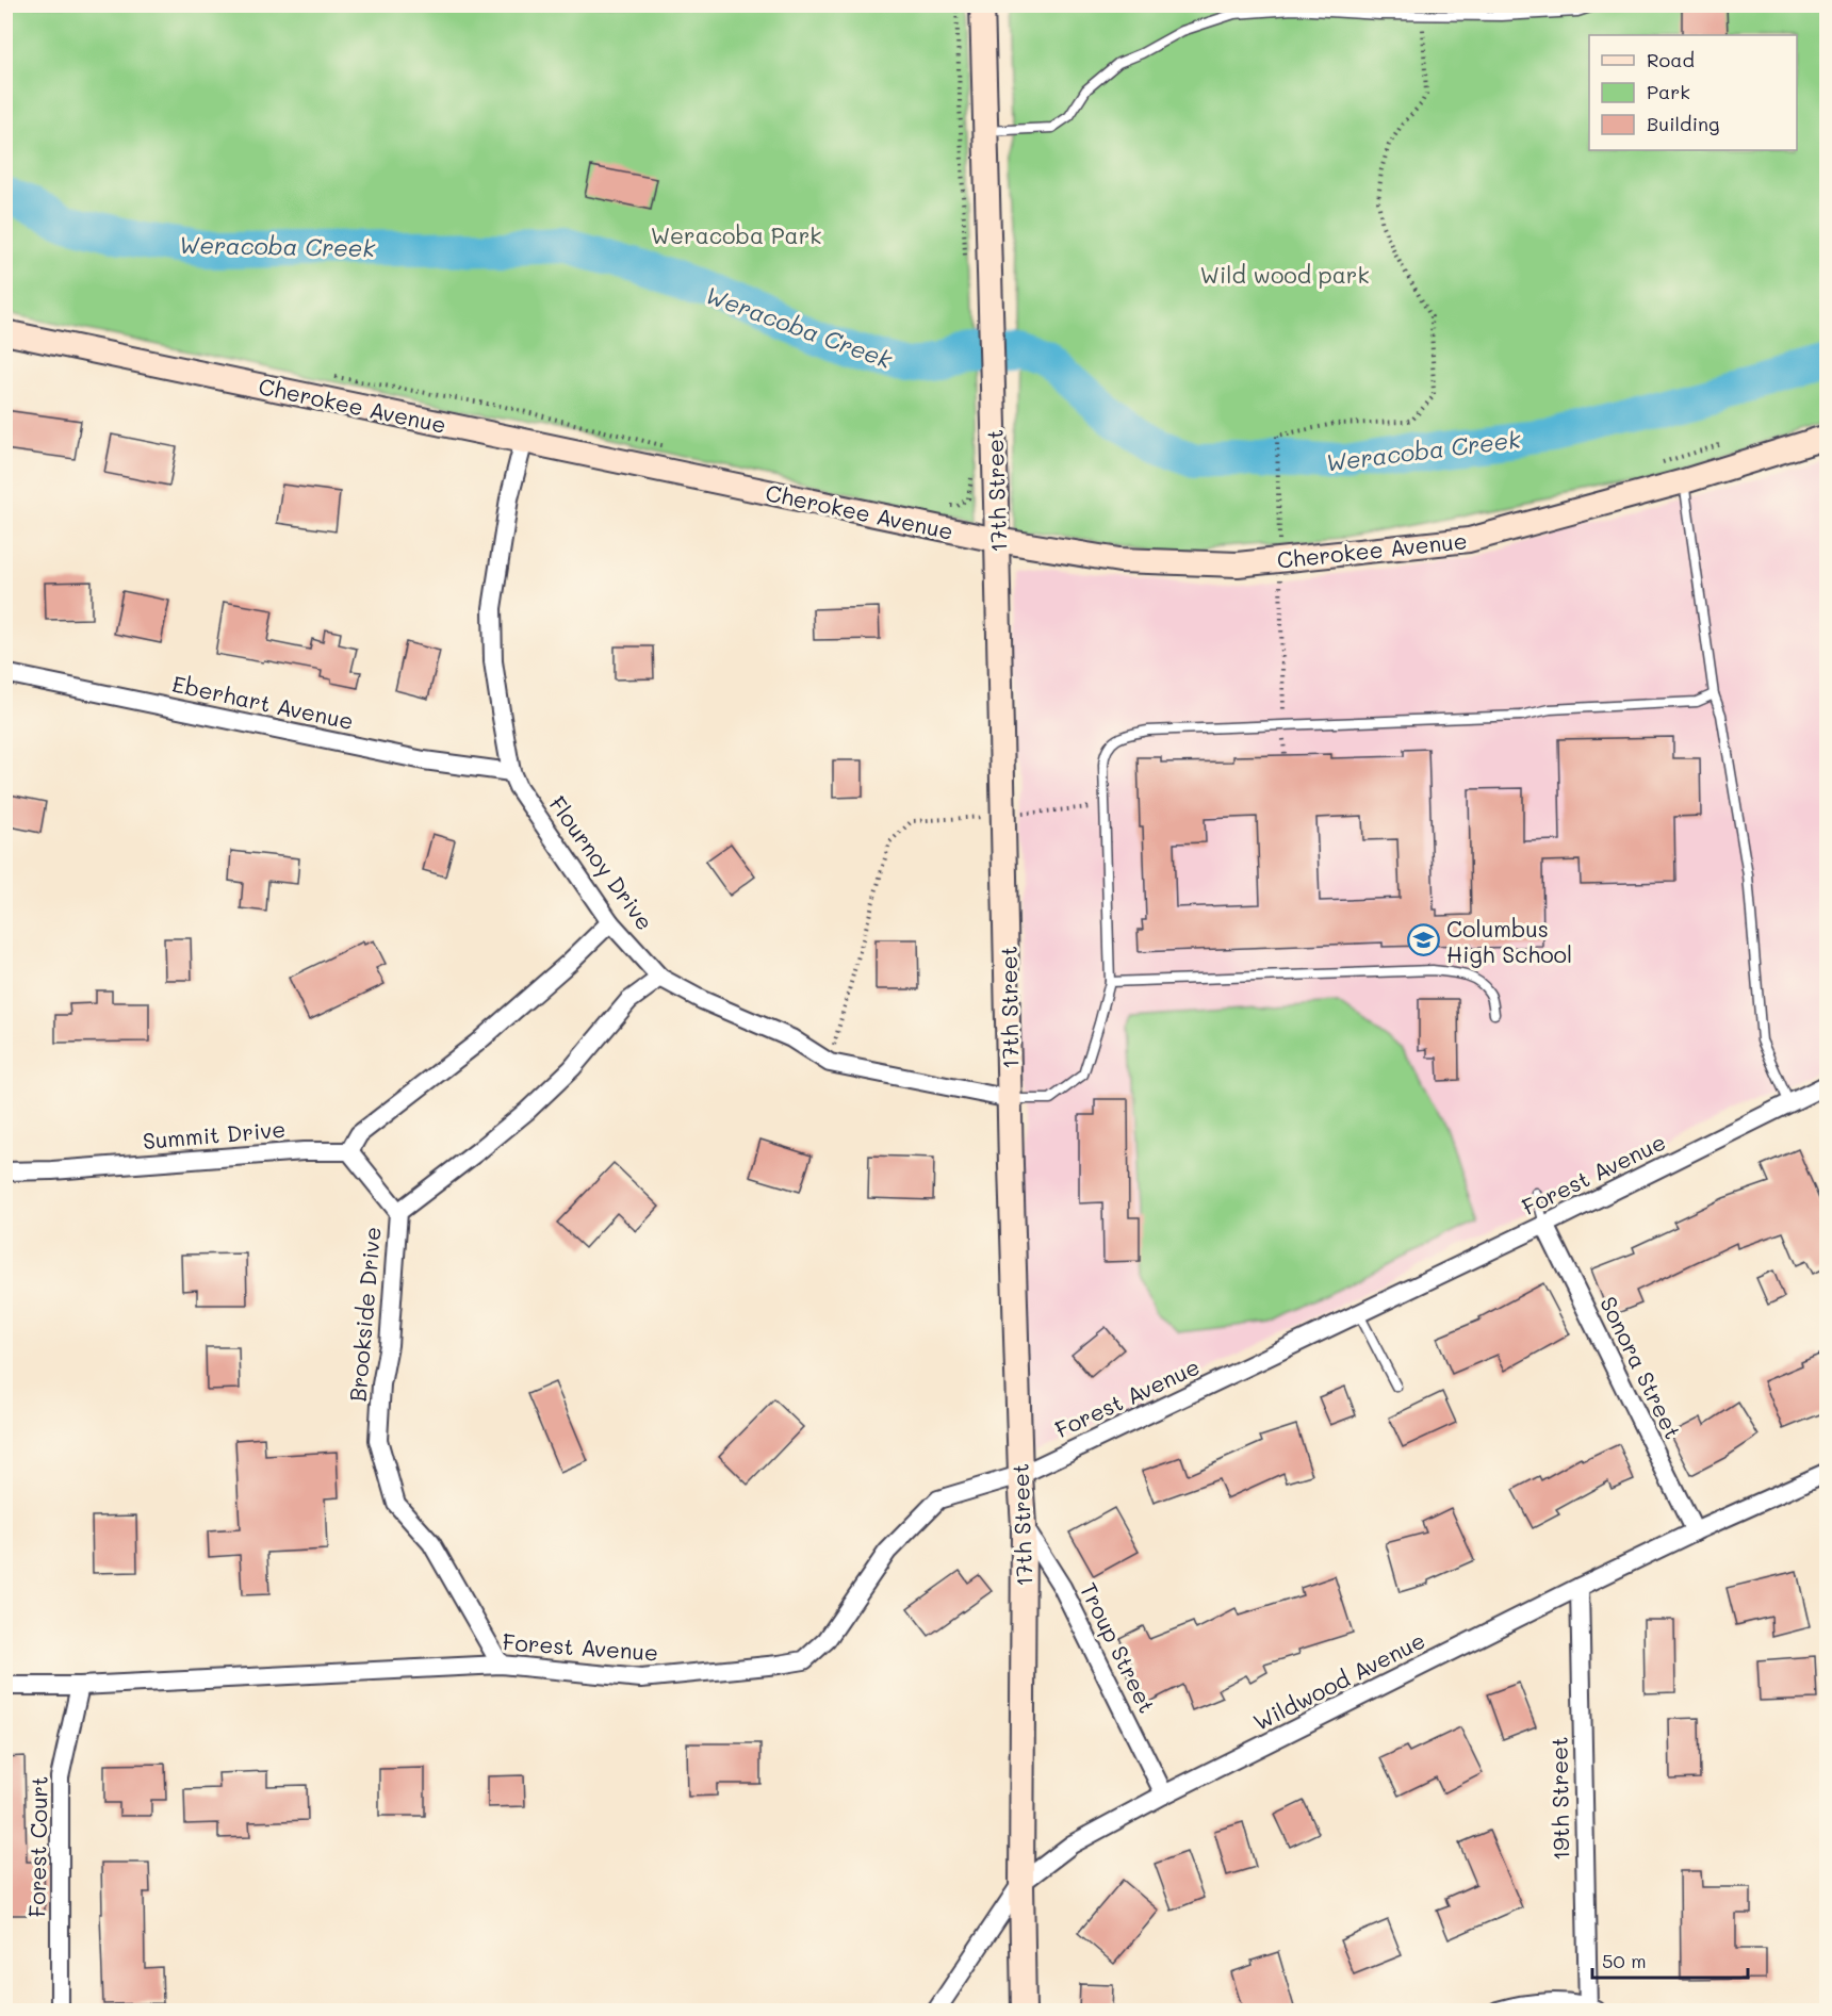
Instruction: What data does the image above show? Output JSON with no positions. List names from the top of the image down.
{
  "streets": {
    "street": [
      "Cherokee Avenue",
      "17th Street",
      "Eberhart Avenue",
      "Flournoy Drive",
      "Summit Drive",
      "Forest Avenue",
      "Brookside Drive",
      "Sonora Street",
      "Troup Street",
      "Wildwood Avenue",
      "19th Street",
      "Forest Court"
    ]
  },
  "crossings": [
    ["Cherokee Avenue", "17th Street"],
    ["Cherokee Avenue", "Flournoy Drive"],
    ["17th Street", "Flournoy Drive"],
    ["17th Street", "Forest Avenue"],
    ["17th Street", "Troup Street"],
    ["17th Street", "Wildwood Avenue"],
    ["Eberhart Avenue", "Flournoy Drive"],
    ["Flournoy Drive", "Brookside Drive"],
    ["Forest Avenue", "Brookside Drive"],
    ["Forest Avenue", "Sonora Street"],
    ["Forest Avenue", "Forest Court"],
    ["Sonora Street", "Wildwood Avenue"],
    ["Troup Street", "Wildwood Avenue"],
    ["Wildwood Avenue", "19th Street"]
  ],
  "water": ["Weracoba Creek"],
  "parks": ["Weracoba Park", "Wild wood park"],
  "places": {
    "school or university": ["Columbus High School"]
  },
  "legend": ["Road", "Park", "Building"],
  "scale_bar": "50 m"
}
